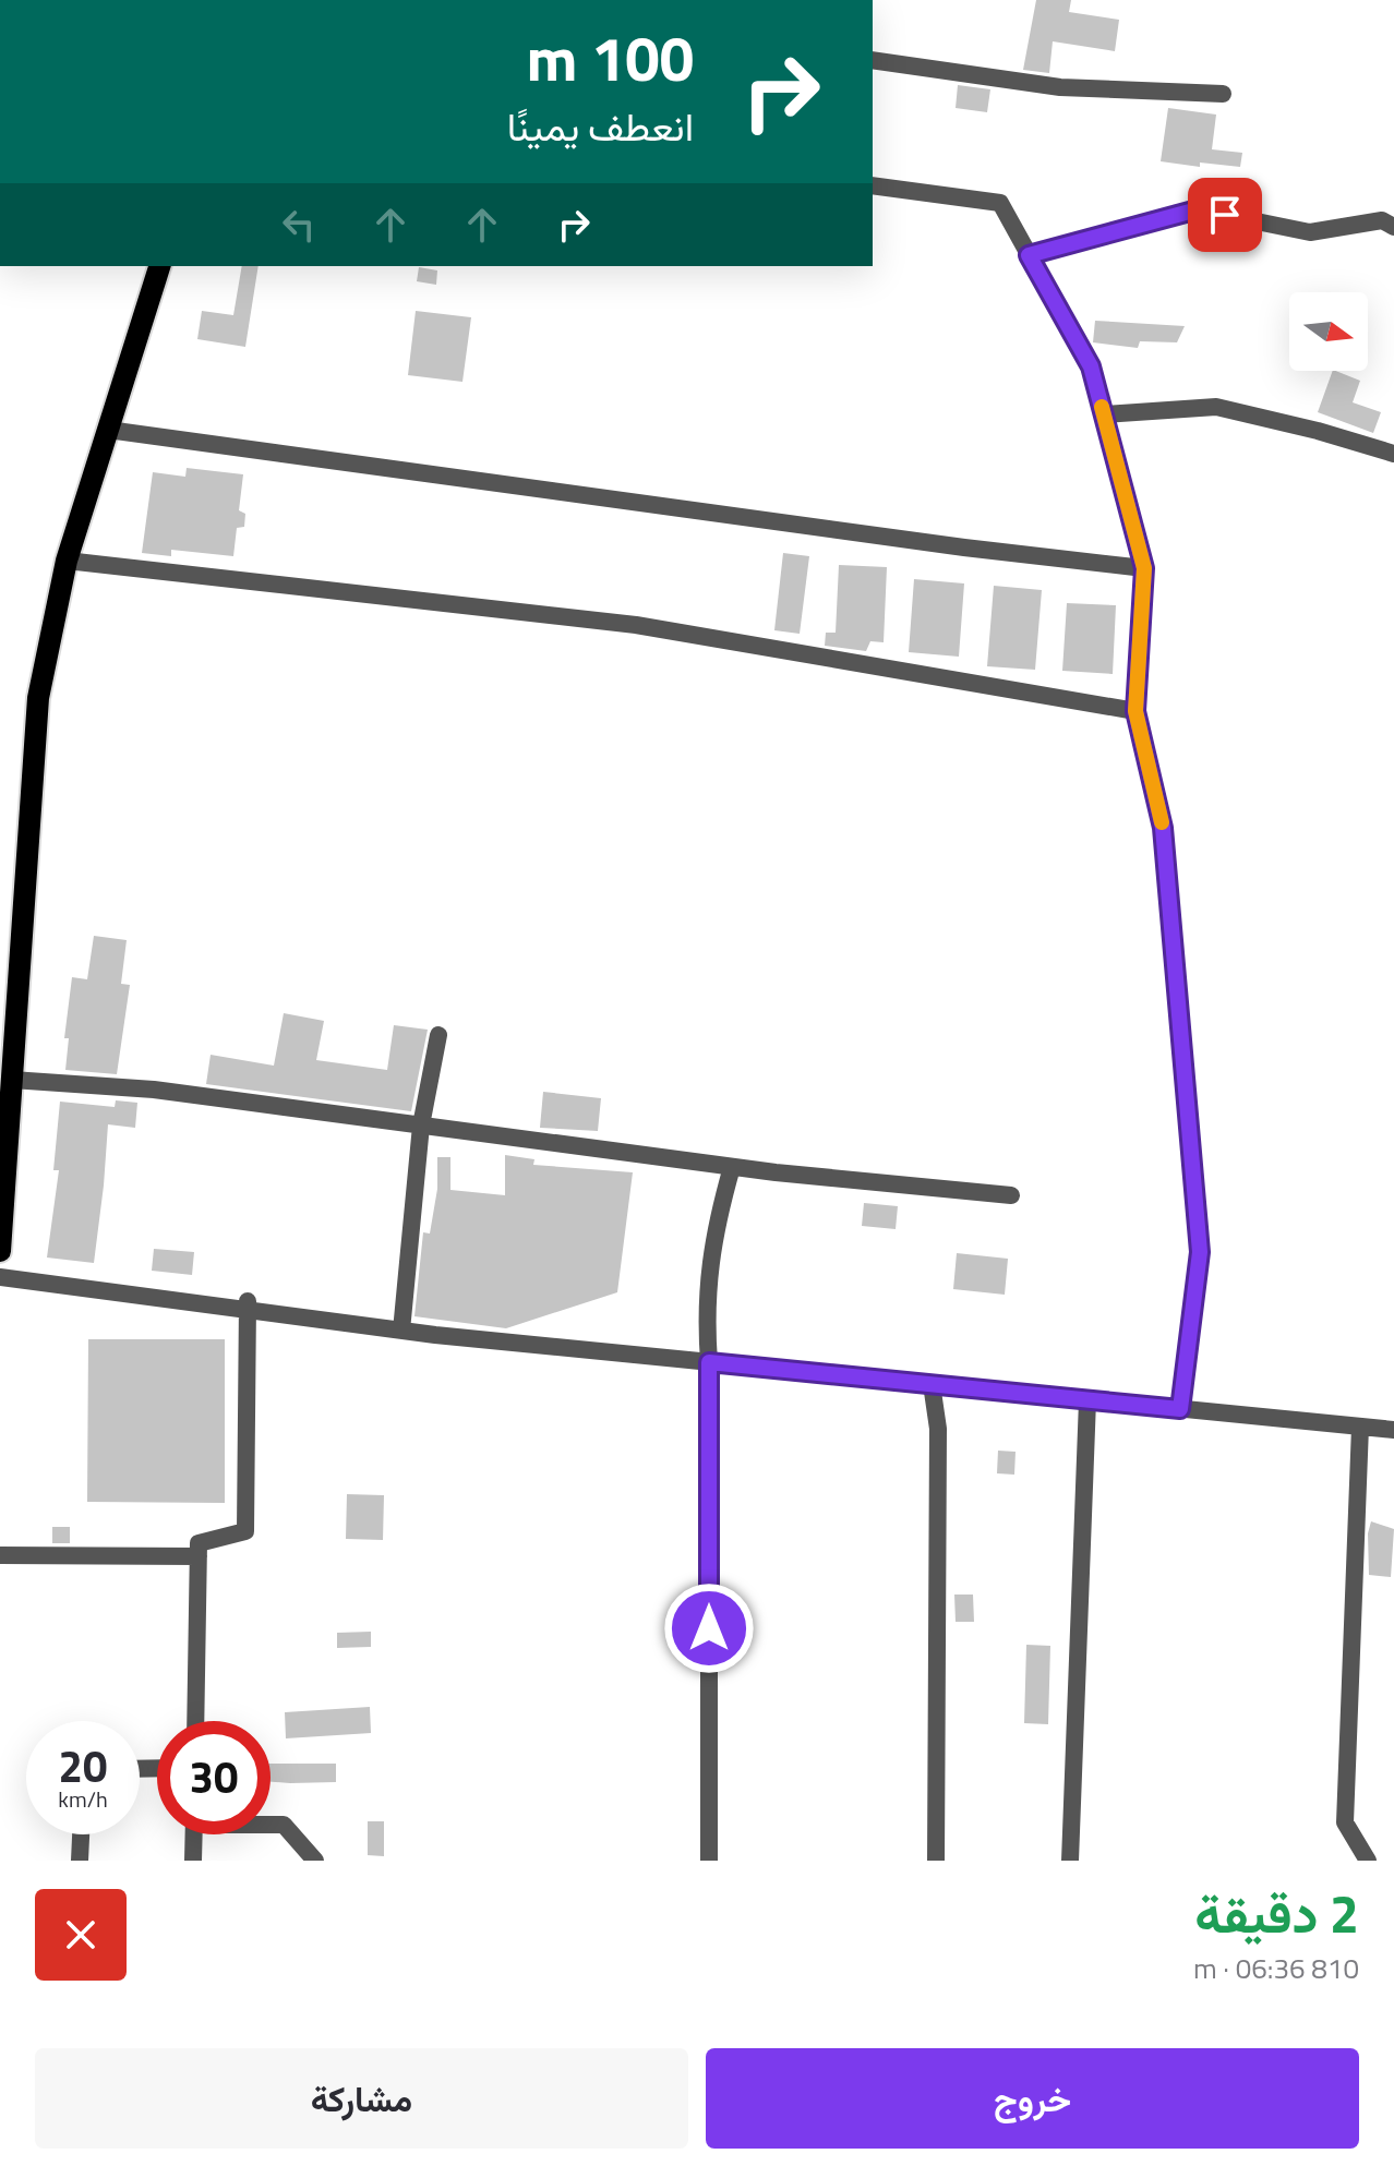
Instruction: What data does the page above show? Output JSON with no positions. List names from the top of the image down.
{
  "north": "right",
  "page": {
    "turn": ["100 m", "انعطف يمينًا"],
    "speed": "20 km/h",
    "limit": "30",
    "heading": ["2 دقيقة", "810 m · 06:36"],
    "buttons": ["خروج", "مشاركة"]
  }
}
